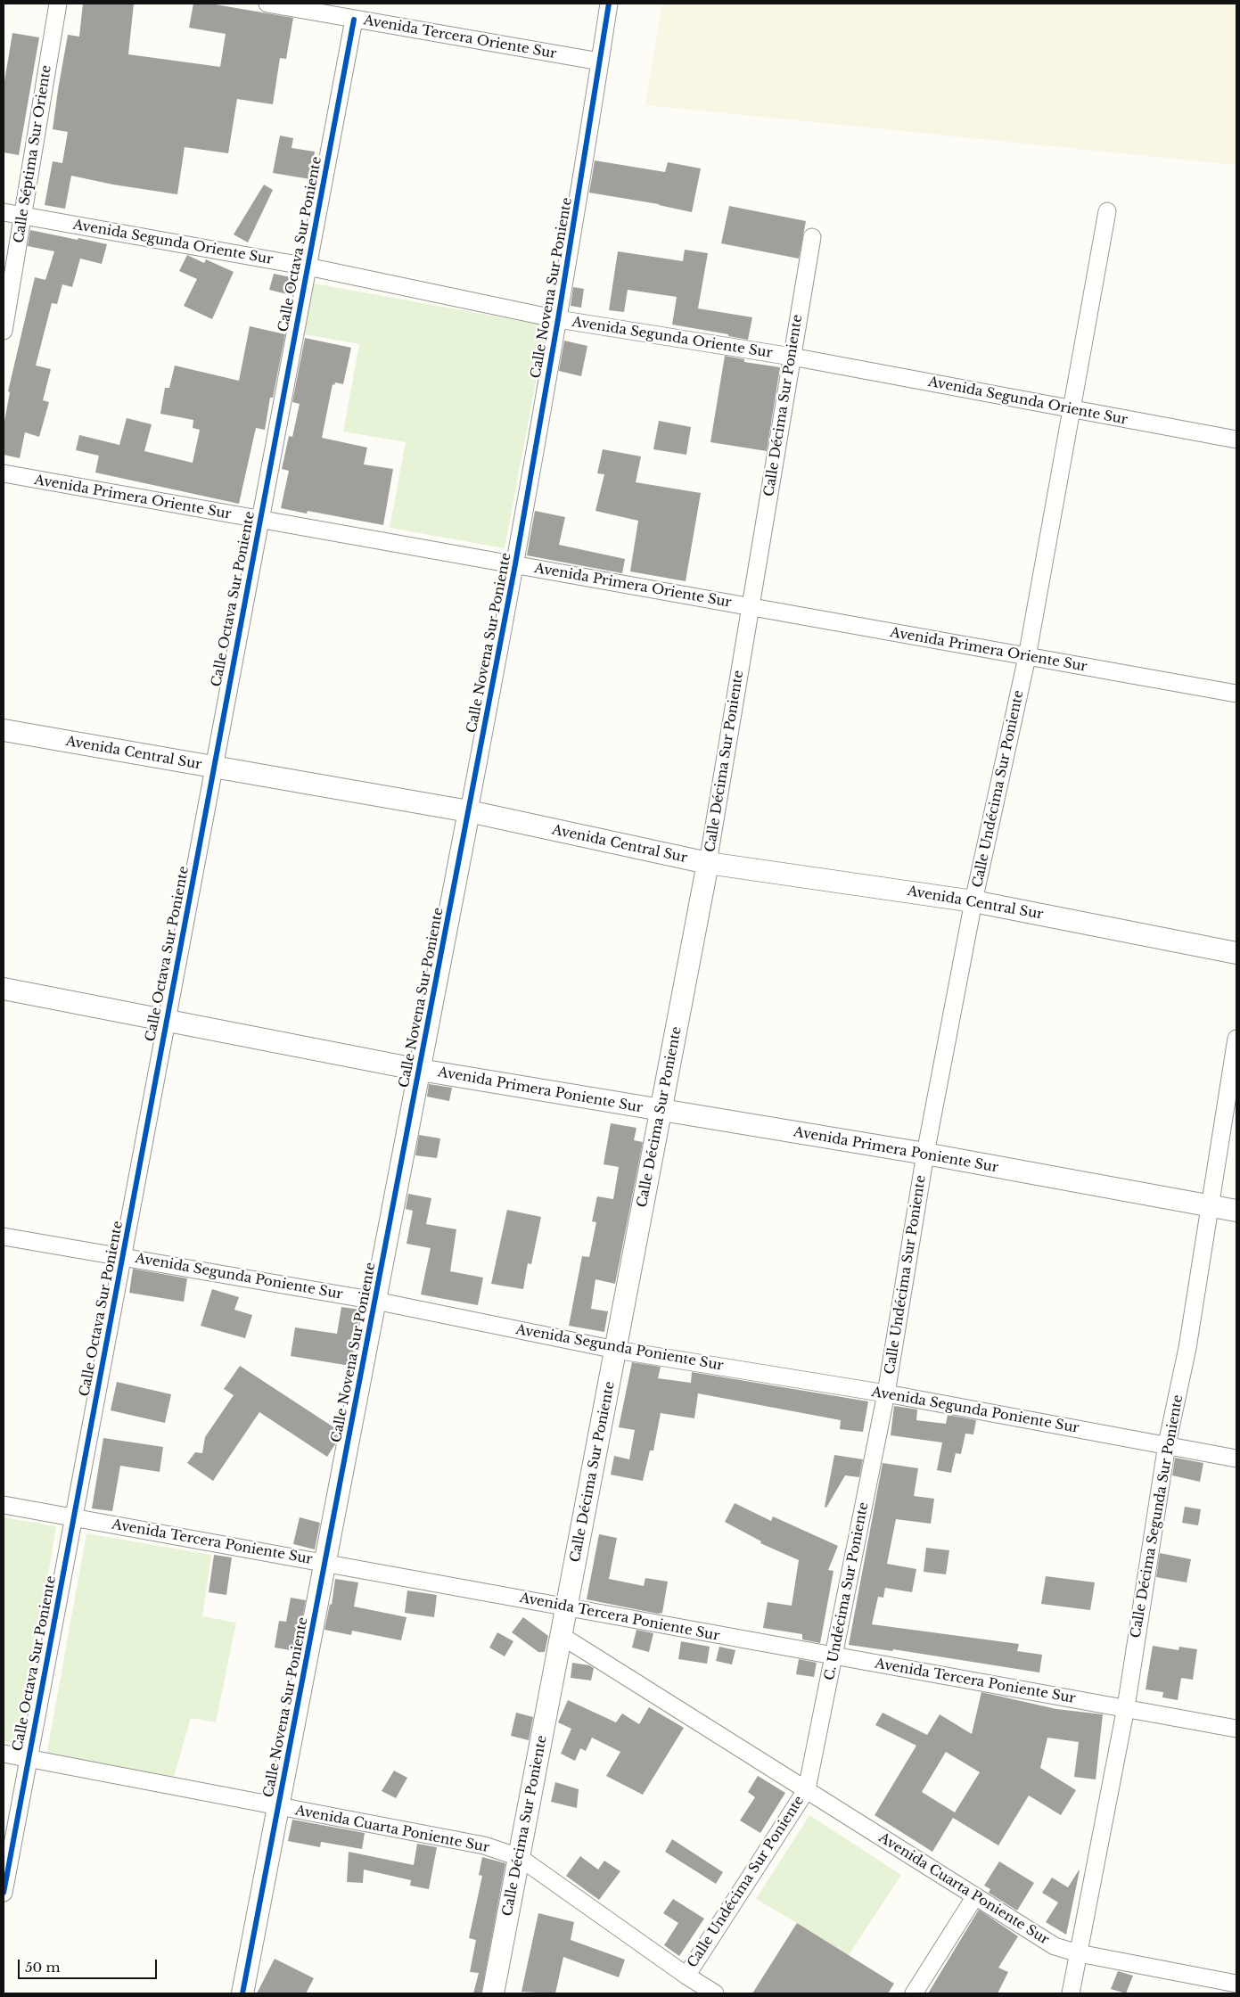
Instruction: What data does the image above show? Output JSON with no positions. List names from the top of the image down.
{
  "streets": {
    "street": [
      "Avenida Tercera Oriente Sur",
      "Calle Séptima Sur Oriente",
      "Avenida Segunda Oriente Sur",
      "Calle Octava Sur Poniente",
      "Calle Novena Sur Poniente",
      "Calle Décima Sur Poniente",
      "Avenida Primera Oriente Sur",
      "Avenida Central Sur",
      "Calle Undécima Sur Poniente",
      "Avenida Primera Poniente Sur",
      "Avenida Segunda Poniente Sur",
      "Calle Décima Segunda Sur Poniente",
      "Avenida Tercera Poniente Sur",
      "C. Undécima Sur Poniente",
      "Avenida Cuarta Poniente Sur"
    ]
  },
  "crossings": [
    ["Avenida Tercera Oriente Sur", "Calle Octava Sur Poniente"],
    ["Avenida Tercera Oriente Sur", "Calle Novena Sur Poniente"],
    ["Calle Séptima Sur Oriente", "Avenida Segunda Oriente Sur"],
    ["Avenida Segunda Oriente Sur", "Calle Octava Sur Poniente"],
    ["Avenida Segunda Oriente Sur", "Calle Novena Sur Poniente"],
    ["Avenida Segunda Oriente Sur", "Calle Décima Sur Poniente"],
    ["Avenida Segunda Oriente Sur", "Calle Undécima Sur Poniente"],
    ["Calle Octava Sur Poniente", "Avenida Primera Oriente Sur"],
    ["Calle Octava Sur Poniente", "Avenida Central Sur"],
    ["Calle Octava Sur Poniente", "Avenida Primera Poniente Sur"],
    ["Calle Octava Sur Poniente", "Avenida Segunda Poniente Sur"],
    ["Calle Octava Sur Poniente", "Avenida Tercera Poniente Sur"],
    ["Calle Octava Sur Poniente", "Avenida Cuarta Poniente Sur"],
    ["Calle Novena Sur Poniente", "Avenida Primera Oriente Sur"],
    ["Calle Novena Sur Poniente", "Avenida Central Sur"],
    ["Calle Novena Sur Poniente", "Avenida Primera Poniente Sur"],
    ["Calle Novena Sur Poniente", "Avenida Segunda Poniente Sur"],
    ["Calle Novena Sur Poniente", "Avenida Tercera Poniente Sur"],
    ["Calle Novena Sur Poniente", "Avenida Cuarta Poniente Sur"],
    ["Calle Décima Sur Poniente", "Avenida Primera Oriente Sur"],
    ["Calle Décima Sur Poniente", "Avenida Central Sur"],
    ["Calle Décima Sur Poniente", "Avenida Primera Poniente Sur"],
    ["Calle Décima Sur Poniente", "Avenida Segunda Poniente Sur"],
    ["Calle Décima Sur Poniente", "Avenida Tercera Poniente Sur"],
    ["Calle Décima Sur Poniente", "Avenida Cuarta Poniente Sur"],
    ["Avenida Primera Oriente Sur", "Calle Undécima Sur Poniente"],
    ["Avenida Central Sur", "Calle Undécima Sur Poniente"],
    ["Calle Undécima Sur Poniente", "Avenida Primera Poniente Sur"],
    ["Calle Undécima Sur Poniente", "Avenida Segunda Poniente Sur"],
    ["Calle Undécima Sur Poniente", "C. Undécima Sur Poniente"],
    ["Calle Undécima Sur Poniente", "Avenida Cuarta Poniente Sur"],
    ["Avenida Primera Poniente Sur", "Calle Décima Segunda Sur Poniente"],
    ["Avenida Segunda Poniente Sur", "Calle Décima Segunda Sur Poniente"],
    ["Avenida Segunda Poniente Sur", "C. Undécima Sur Poniente"],
    ["Calle Décima Segunda Sur Poniente", "Avenida Tercera Poniente Sur"],
    ["Calle Décima Segunda Sur Poniente", "Avenida Cuarta Poniente Sur"],
    ["Avenida Tercera Poniente Sur", "C. Undécima Sur Poniente"],
    ["C. Undécima Sur Poniente", "Avenida Cuarta Poniente Sur"]
  ],
  "scale_bar": "50 m"
}
